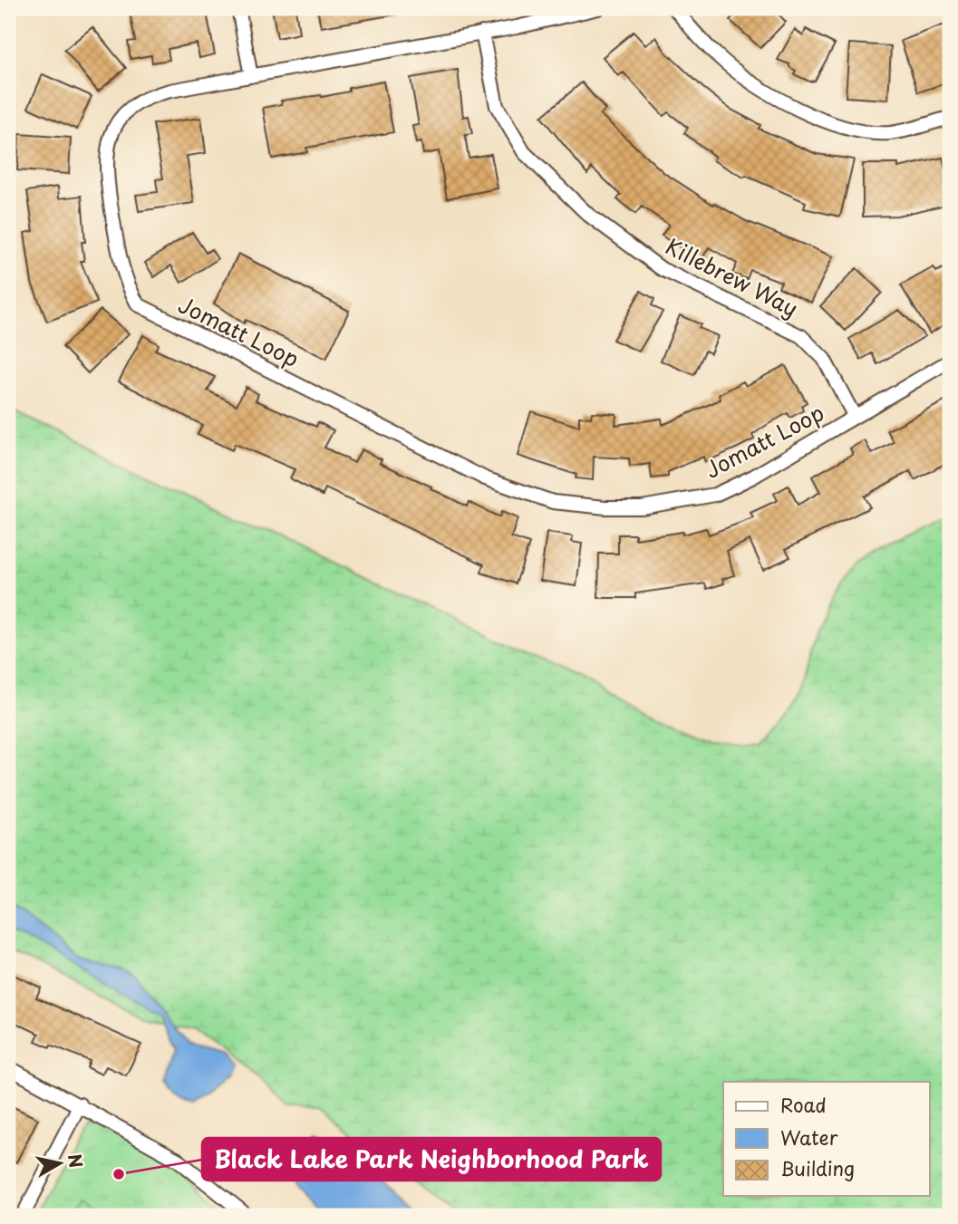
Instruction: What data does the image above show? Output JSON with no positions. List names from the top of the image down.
{
  "streets": {
    "street": ["Killebrew Way", "Jomatt Loop"]
  },
  "crossings": [
    ["Killebrew Way", "Jomatt Loop"]
  ],
  "places": ["Black Lake Park Neighborhood Park"],
  "legend": ["Road", "Water", "Building"],
  "north": "right"
}
